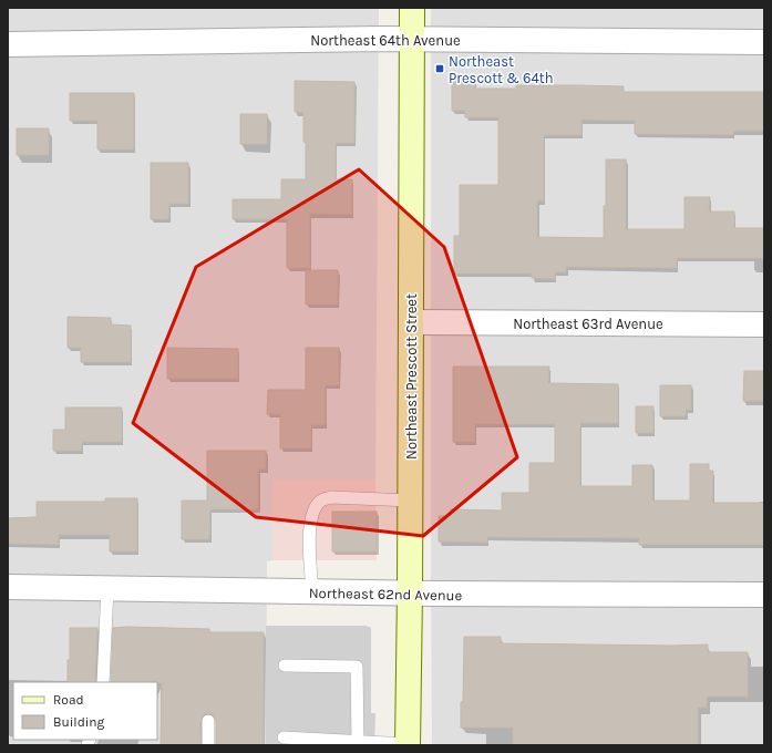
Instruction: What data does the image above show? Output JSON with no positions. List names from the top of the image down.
{
  "streets": {
    "street": [
      "Northeast 64th Avenue",
      "Northeast 63rd Avenue",
      "Northeast Prescott Street",
      "Northeast 62nd Avenue"
    ]
  },
  "crossings": [
    ["Northeast 64th Avenue", "Northeast Prescott Street"],
    ["Northeast 63rd Avenue", "Northeast Prescott Street"],
    ["Northeast Prescott Street", "Northeast 62nd Avenue"]
  ],
  "places": {
    "transit": ["Northeast Prescott & 64th"]
  },
  "legend": ["Road", "Building"]
}
